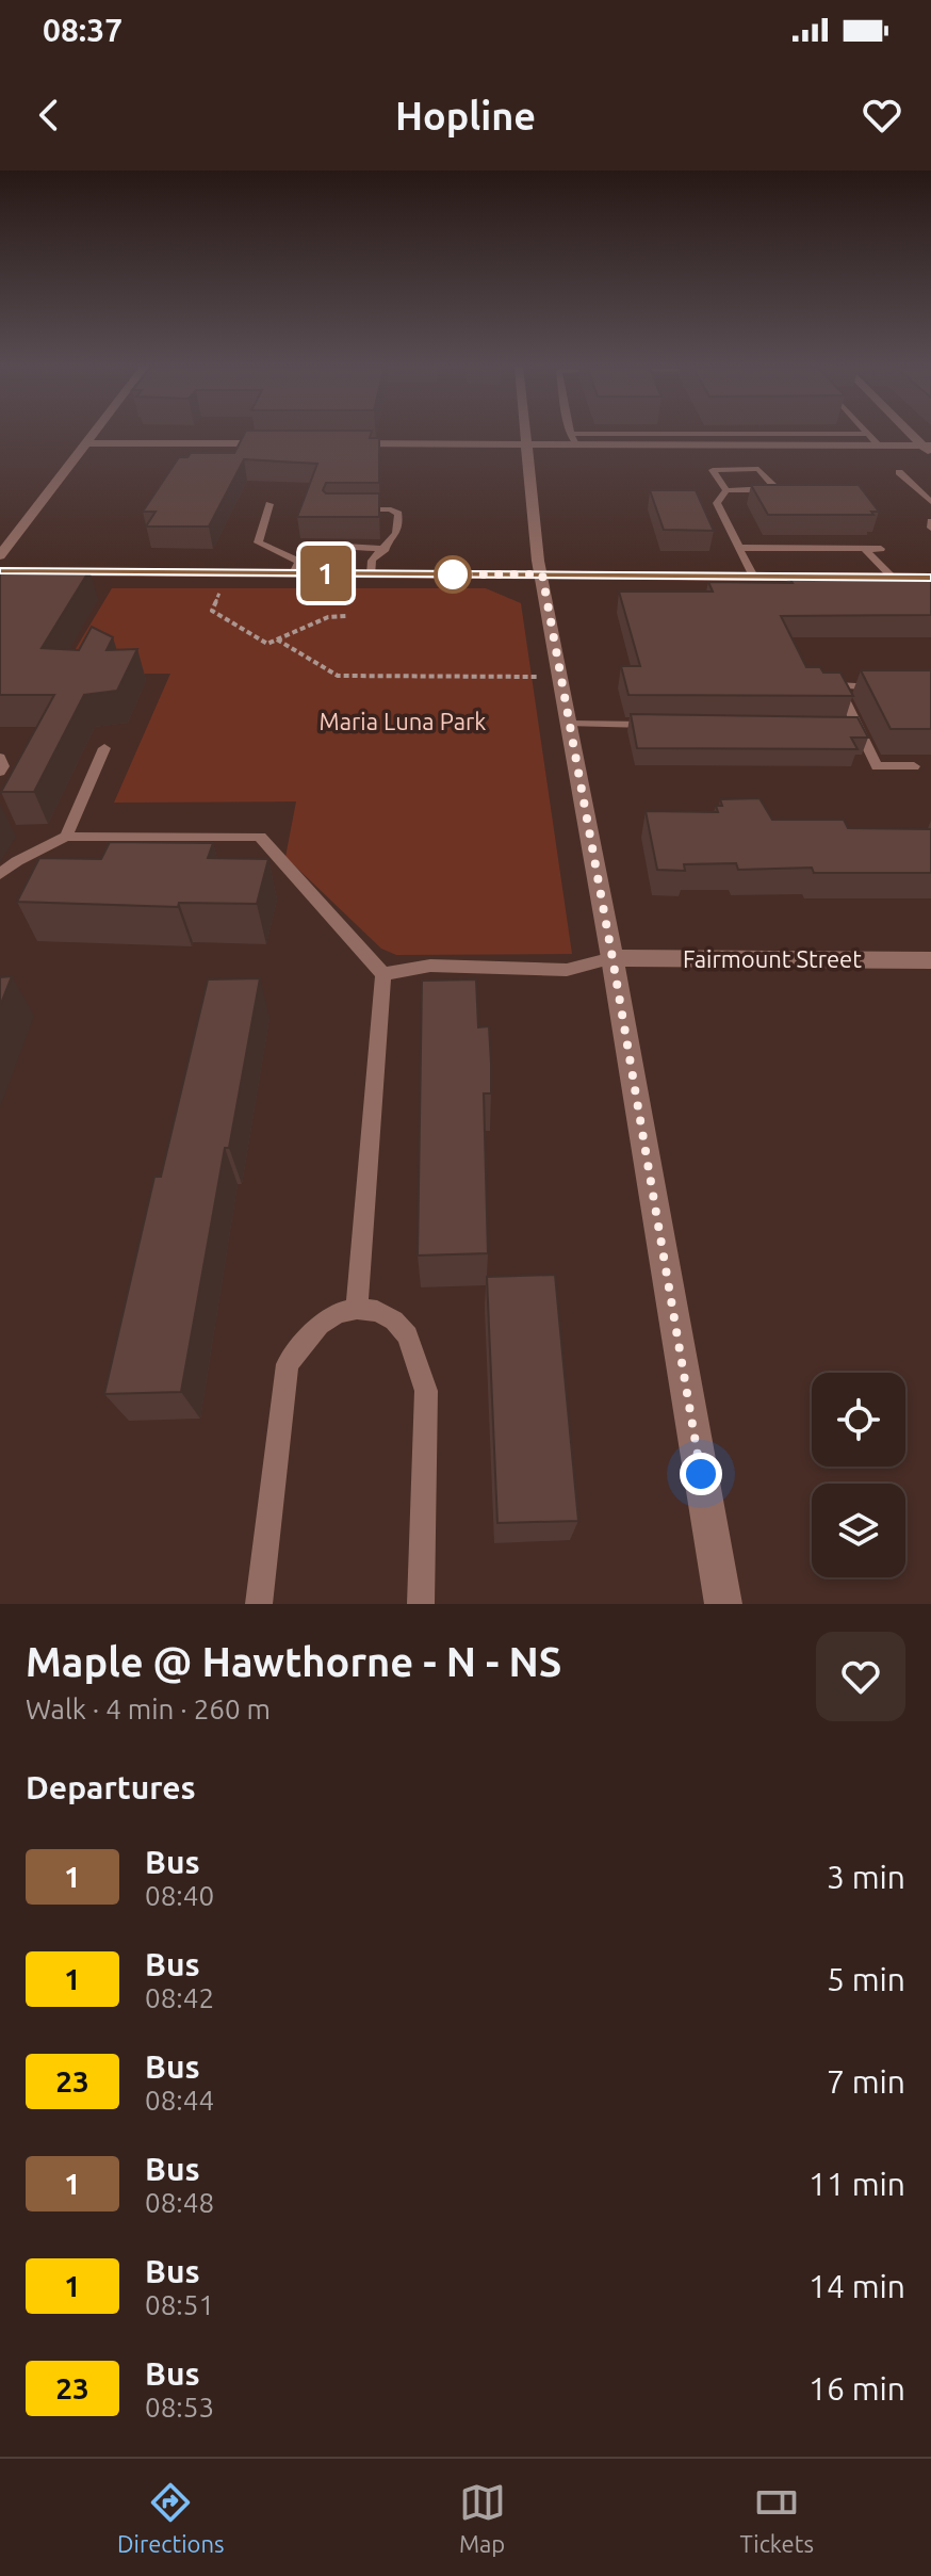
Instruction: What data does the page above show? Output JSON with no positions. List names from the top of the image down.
{
  "streets": {
    "street": ["Fairmount Street"]
  },
  "parks": ["Maria Luna Park"],
  "lines": ["bus line 1"],
  "page": {
    "status": "08:37",
    "header": "Hopline",
    "on_map": "1",
    "heading": [
      ["Maple @ Hawthorne - N - NS", "Walk · 4 min · 260 m"],
      "Departures"
    ],
    "list": [
      {
        "mark": "1",
        "name": "Bus",
        "note": "08:40",
        "value": "3 min"
      },
      {
        "mark": "1",
        "name": "Bus",
        "note": "08:42",
        "value": "5 min"
      },
      {
        "mark": "23",
        "name": "Bus",
        "note": "08:44",
        "value": "7 min"
      },
      {
        "mark": "1",
        "name": "Bus",
        "note": "08:48",
        "value": "11 min"
      },
      {
        "mark": "1",
        "name": "Bus",
        "note": "08:51",
        "value": "14 min"
      },
      {
        "mark": "23",
        "name": "Bus",
        "note": "08:53",
        "value": "16 min"
      }
    ],
    "tabs": ["Directions", "Map", "Tickets"]
  }
}
